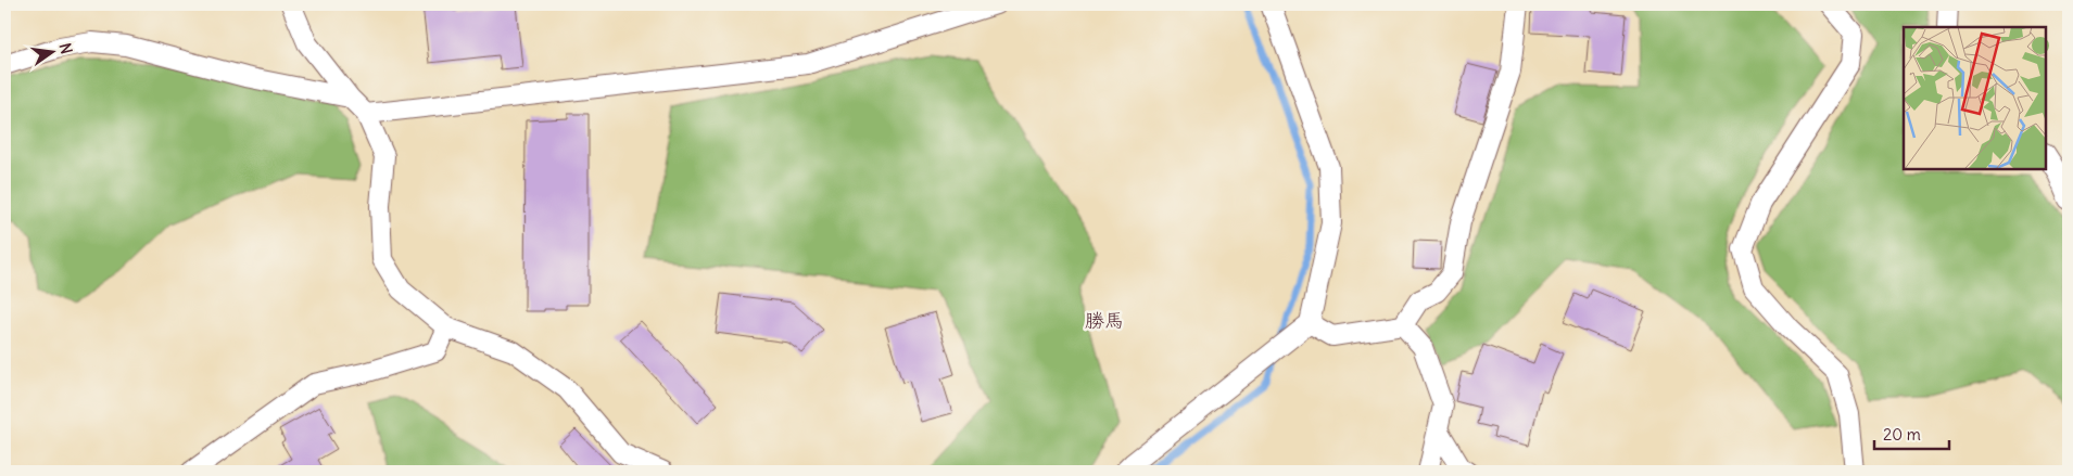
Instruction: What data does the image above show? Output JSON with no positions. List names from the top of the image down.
{
  "districts": ["勝馬"],
  "scale_bar": "20 m",
  "north": "right"
}
